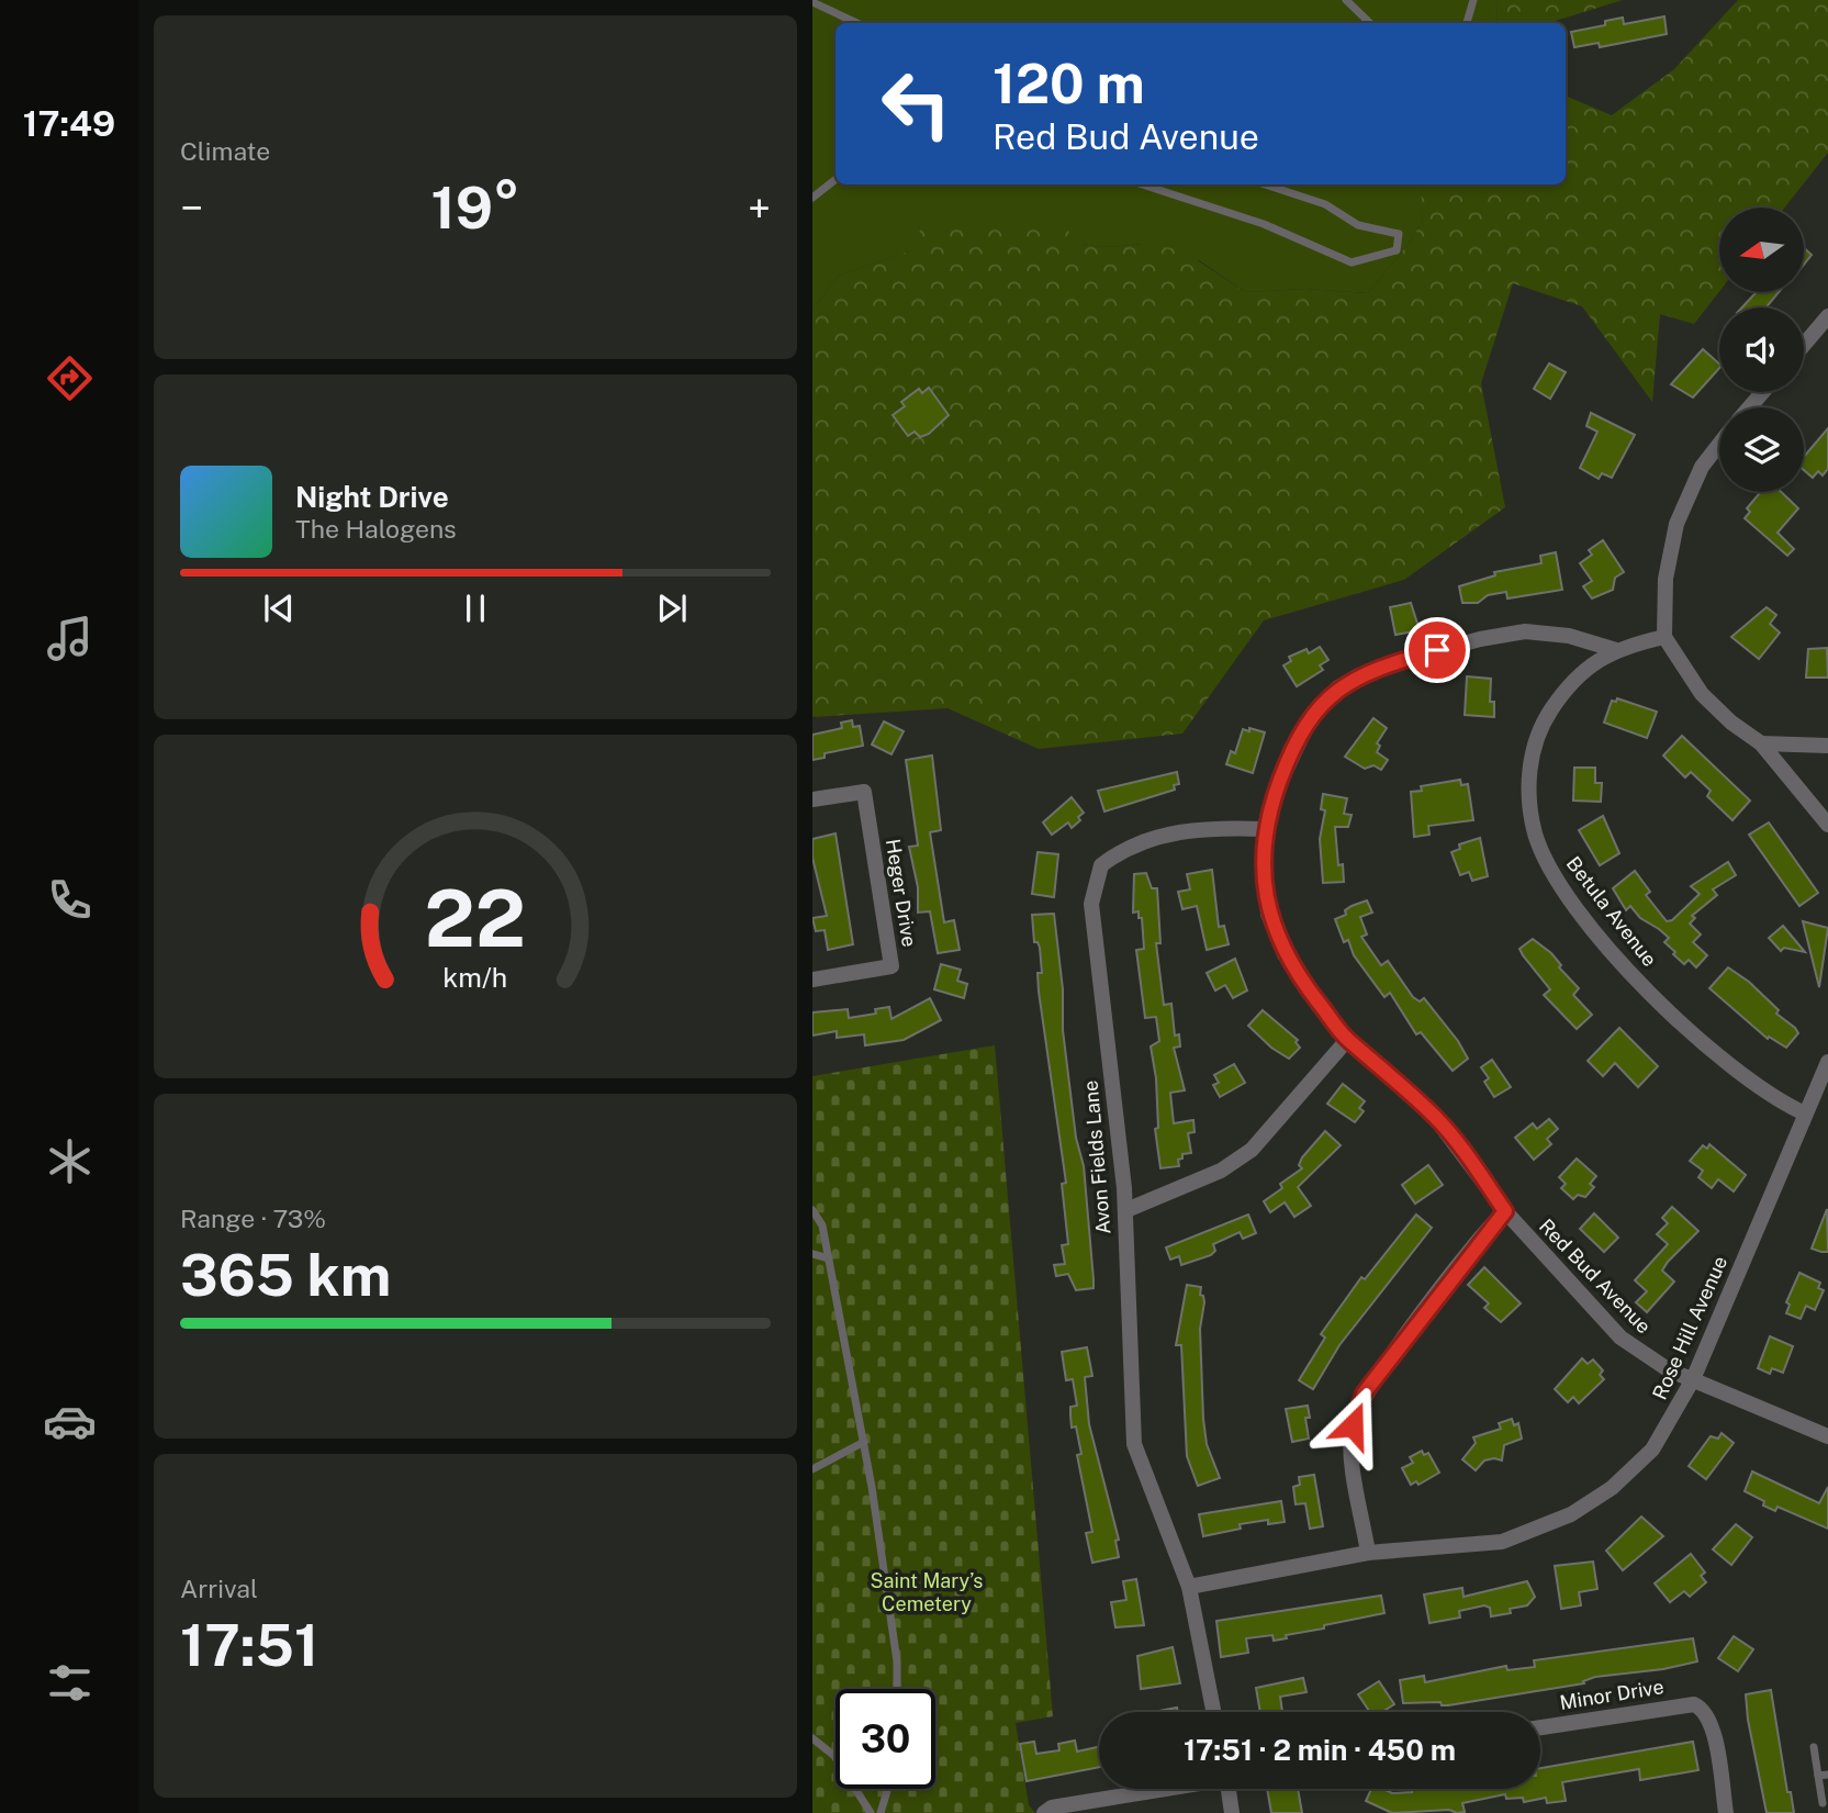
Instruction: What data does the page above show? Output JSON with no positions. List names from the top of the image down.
{
  "streets": {
    "street": [
      "Heger Drive",
      "Betula Avenue",
      "Avon Fields Lane",
      "Red Bud Avenue",
      "Rose Hill Avenue",
      "Minor Drive"
    ]
  },
  "crossings": [
    ["Betula Avenue", "Red Bud Avenue"],
    ["Betula Avenue", "Rose Hill Avenue"],
    ["Avon Fields Lane", "Red Bud Avenue"],
    ["Avon Fields Lane", "Rose Hill Avenue"],
    ["Red Bud Avenue", "Rose Hill Avenue"]
  ],
  "parks": ["Saint Mary’s Cemetery"],
  "north": "left",
  "page": {
    "tabs": "17:49",
    "tile": [
      "Climate",
      ["Range · 73%", "365 km"],
      ["Arrival", "17:51"]
    ],
    "turn": ["120 m", "Red Bud Avenue"],
    "heat": ["−", "19°", "+"],
    "song": ["Night Drive", "The Halogens"],
    "limit": "30",
    "trip": "17:51 · 2 min · 450 m",
    "gauge": ["22", "km/h"]
  }
}
